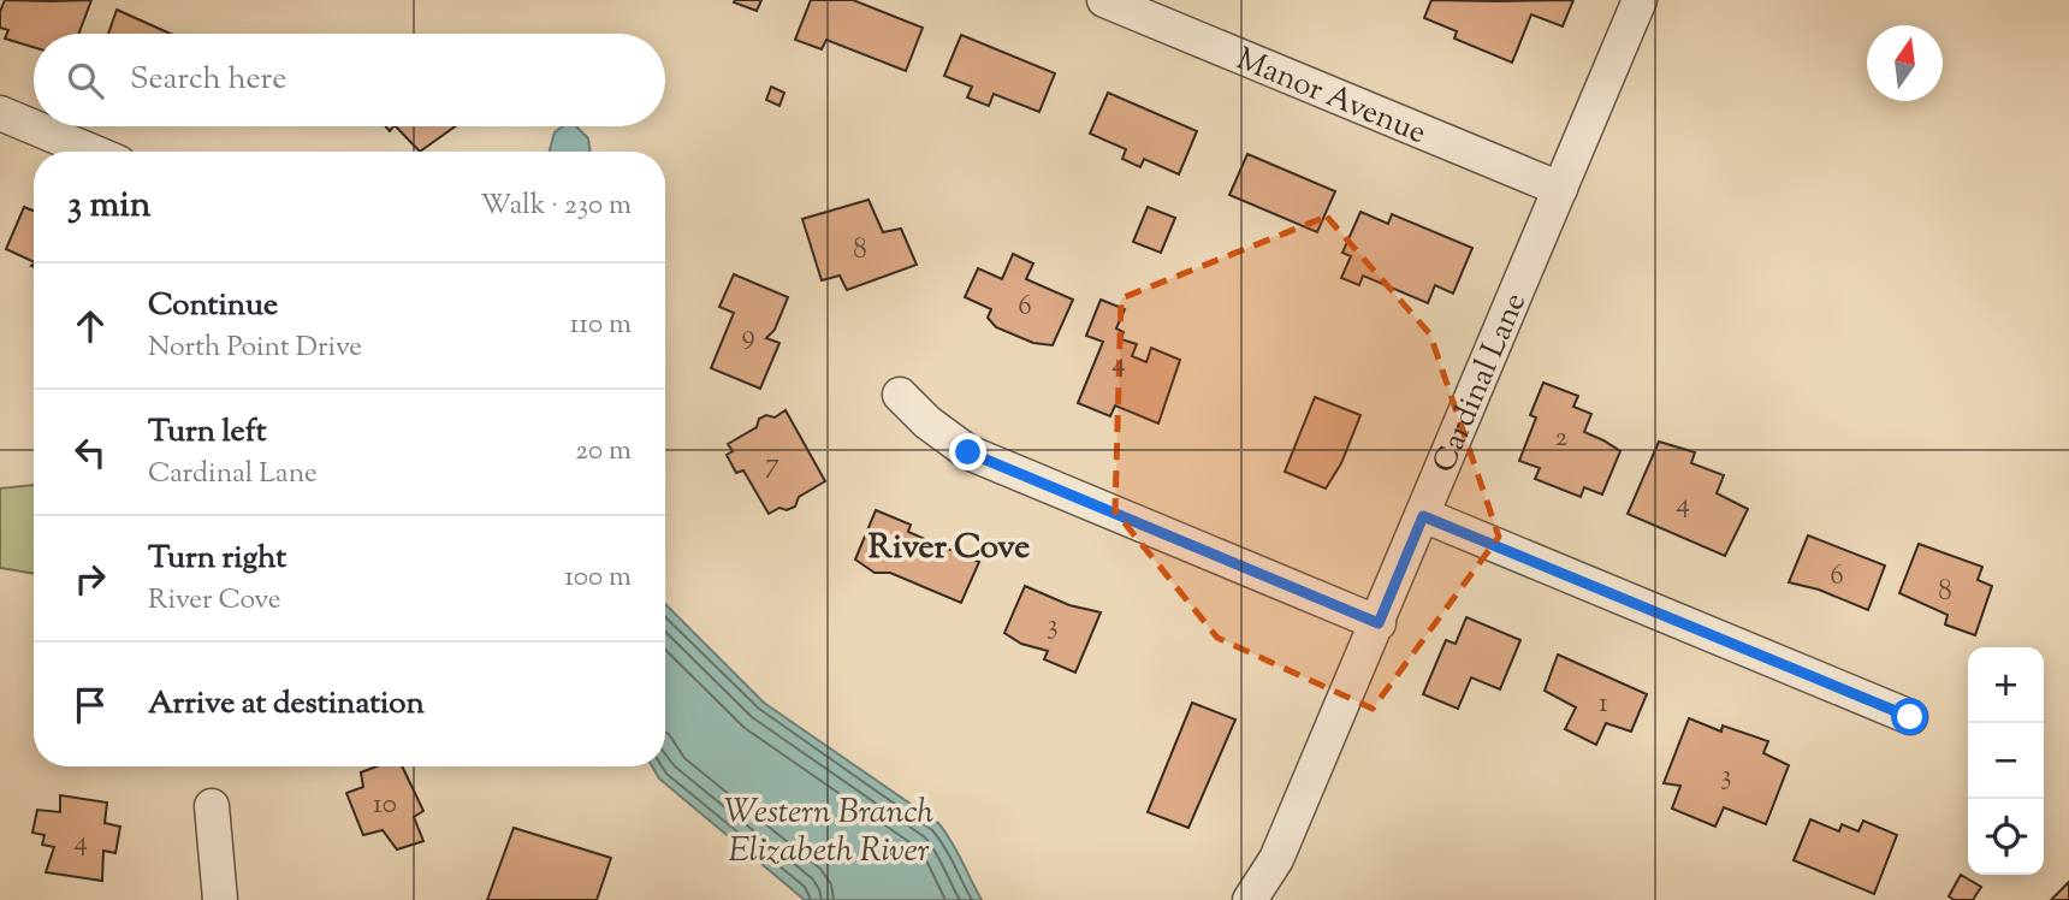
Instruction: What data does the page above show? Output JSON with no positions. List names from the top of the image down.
{
  "streets": {
    "street": ["Manor Avenue", "Cardinal Lane"]
  },
  "crossings": [
    ["Manor Avenue", "Cardinal Lane"]
  ],
  "districts": ["River Cove"],
  "water": ["Western Branch Elizabeth River"],
  "house_numbers": [
    "8",
    "6",
    "9",
    "4",
    "2",
    "7",
    "4",
    "6",
    "8",
    "3",
    "1",
    "3",
    "10",
    "4"
  ],
  "north": "top",
  "page": {
    "search": "Search here",
    "heading": ["3 min", "Walk · 230 m"],
    "list": [
      ["Continue", "North Point Drive", "110 m"],
      ["Turn left", "Cardinal Lane", "20 m"],
      ["Turn right", "River Cove", "100 m"],
      "Arrive at destination"
    ],
    "map_buttons": ["+", "−"]
  }
}
